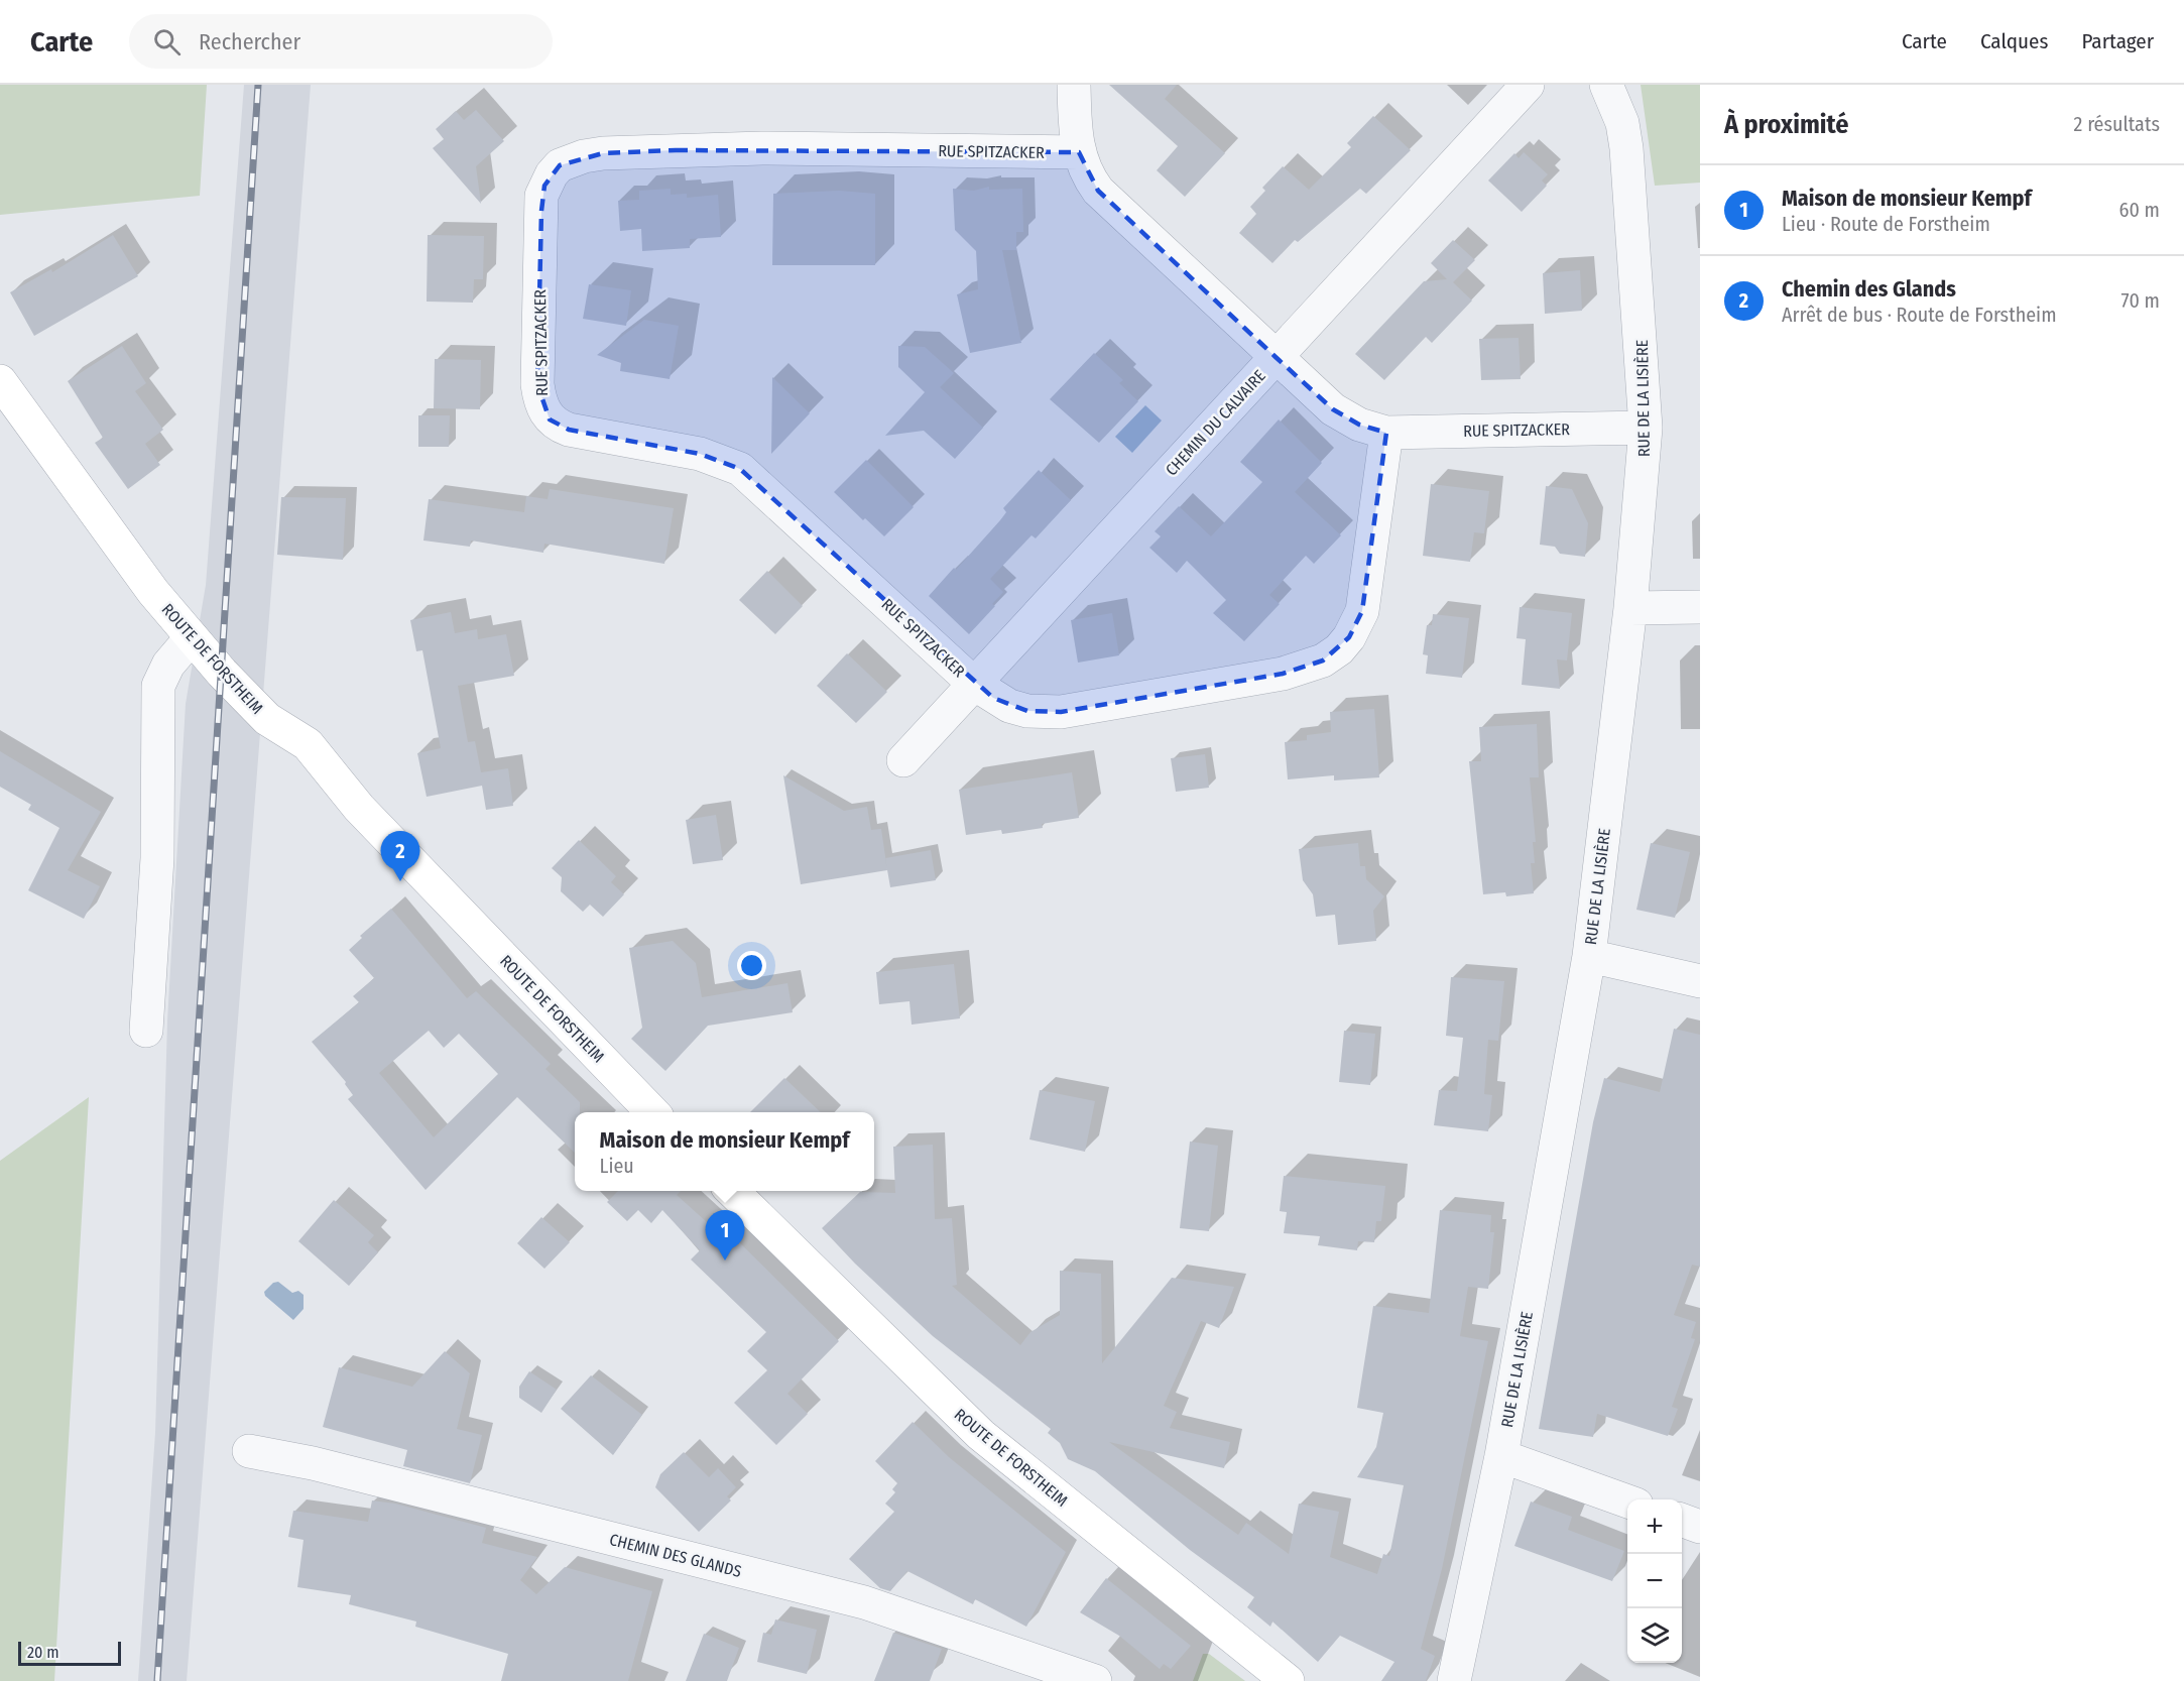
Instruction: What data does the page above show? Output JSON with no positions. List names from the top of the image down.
{
  "streets": {
    "street": [
      "RUE SPITZACKER",
      "RUE DE LA LISIÈRE",
      "CHEMIN DU CALVAIRE",
      "ROUTE DE FORSTHEIM",
      "CHEMIN DES GLANDS"
    ]
  },
  "crossings": [
    ["RUE SPITZACKER", "RUE DE LA LISIÈRE"],
    ["RUE SPITZACKER", "CHEMIN DU CALVAIRE"]
  ],
  "scale_bar": "20 m",
  "page": {
    "header": "Carte",
    "search": "Rechercher",
    "nav": ["Carte", "Calques", "Partager"],
    "heading": ["À proximité", "2 résultats"],
    "list": [
      {
        "mark": "1",
        "name": "Maison de monsieur Kempf",
        "note": "Lieu · Route de Forstheim",
        "value": "60 m"
      },
      {
        "mark": "2",
        "name": "Chemin des Glands",
        "note": "Arrêt de bus · Route de Forstheim",
        "value": "70 m"
      }
    ],
    "pins": ["2", "1"],
    "popup": ["Maison de monsieur Kempf", "Lieu"],
    "map_buttons": ["+", "−"],
    "scale": "20 m"
  }
}
